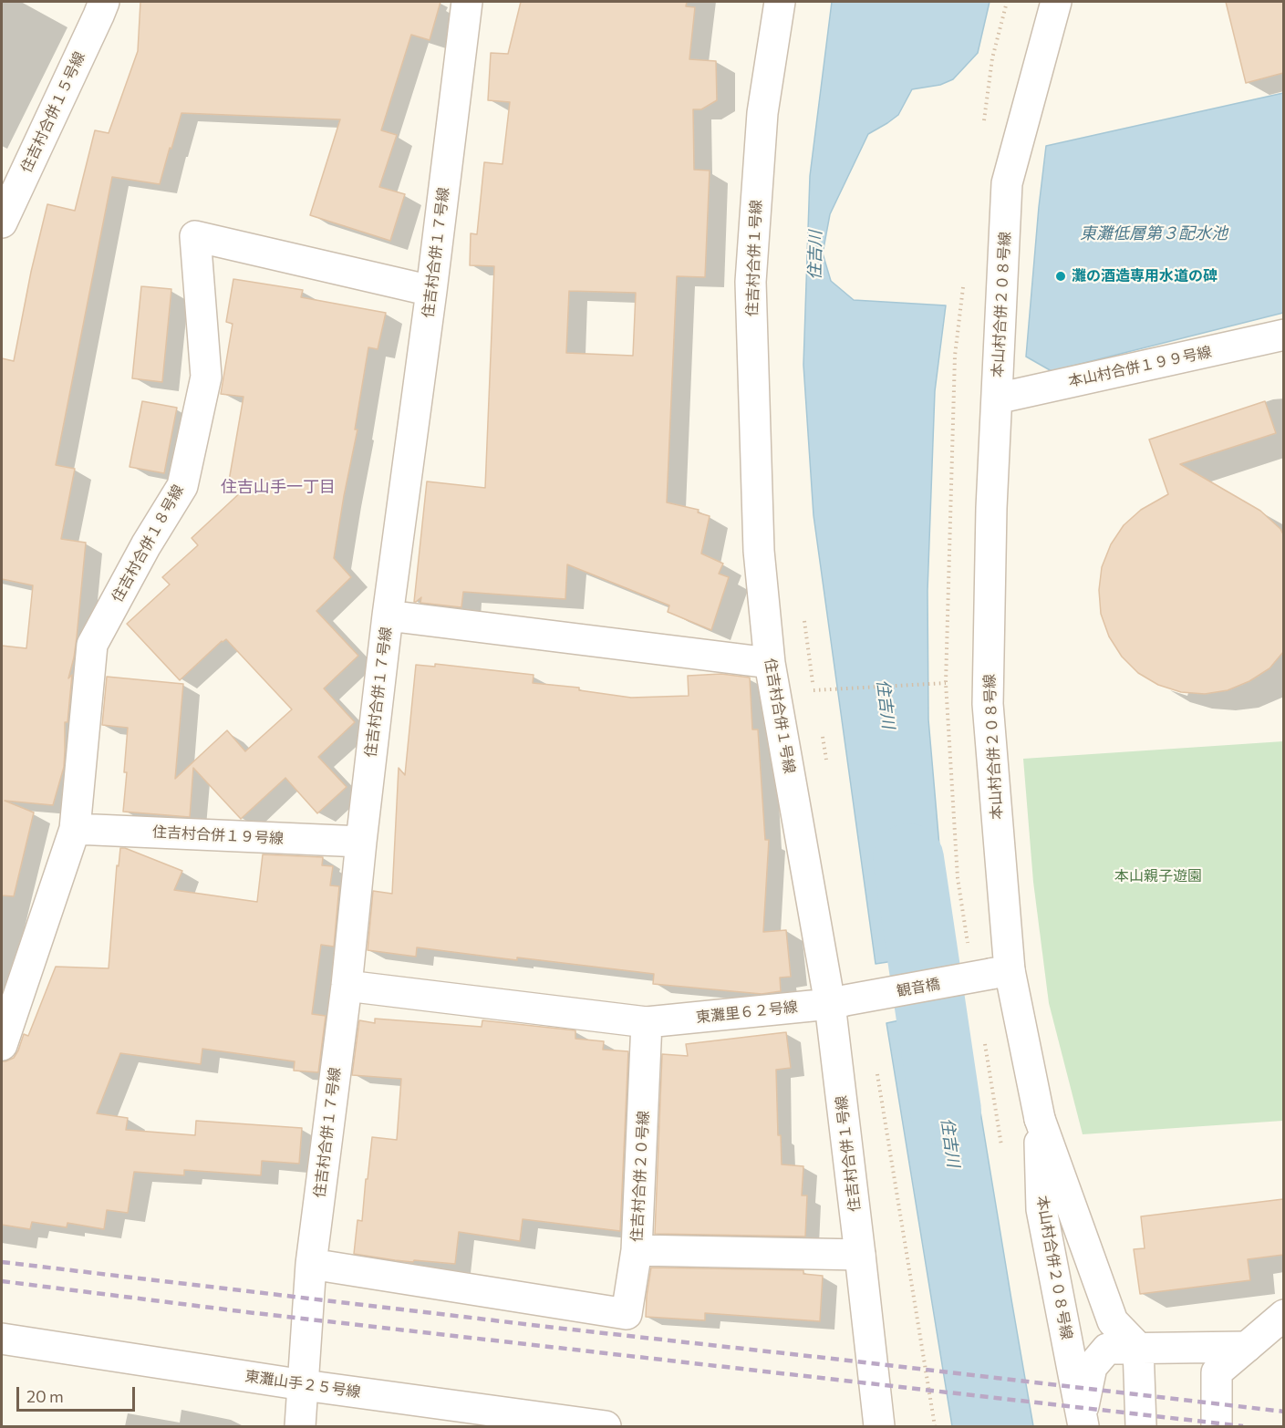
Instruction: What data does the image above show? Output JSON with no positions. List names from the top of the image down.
{
  "streets": {
    "street": [
      "住吉村合併１５号線",
      "住吉村合併１７号線",
      "住吉村合併１号線",
      "本山村合併２０８号線",
      "本山村合併１９９号線",
      "住吉村合併１８号線",
      "住吉村合併１９号線",
      "観音橋",
      "東灘里６２号線",
      "住吉村合併２０号線",
      "東灘山手２５号線"
    ]
  },
  "crossings": [
    ["住吉村合併１７号線", "住吉村合併１８号線"],
    ["住吉村合併１７号線", "住吉村合併１９号線"],
    ["住吉村合併１７号線", "住吉村合併２０号線"],
    ["住吉村合併１７号線", "東灘山手２５号線"],
    ["住吉村合併１号線", "観音橋"],
    ["住吉村合併１号線", "東灘里６２号線"],
    ["本山村合併２０８号線", "本山村合併１９９号線"],
    ["本山村合併２０８号線", "観音橋"],
    ["住吉村合併１８号線", "住吉村合併１９号線"],
    ["観音橋", "東灘里６２号線"],
    ["東灘里６２号線", "住吉村合併２０号線"]
  ],
  "districts": ["住吉山手一丁目"],
  "water": ["東灘低層第３配水池", "住吉川"],
  "parks": ["本山親子遊園"],
  "places": ["灘の酒造専用水道の碑"],
  "scale_bar": "20 m"
}
